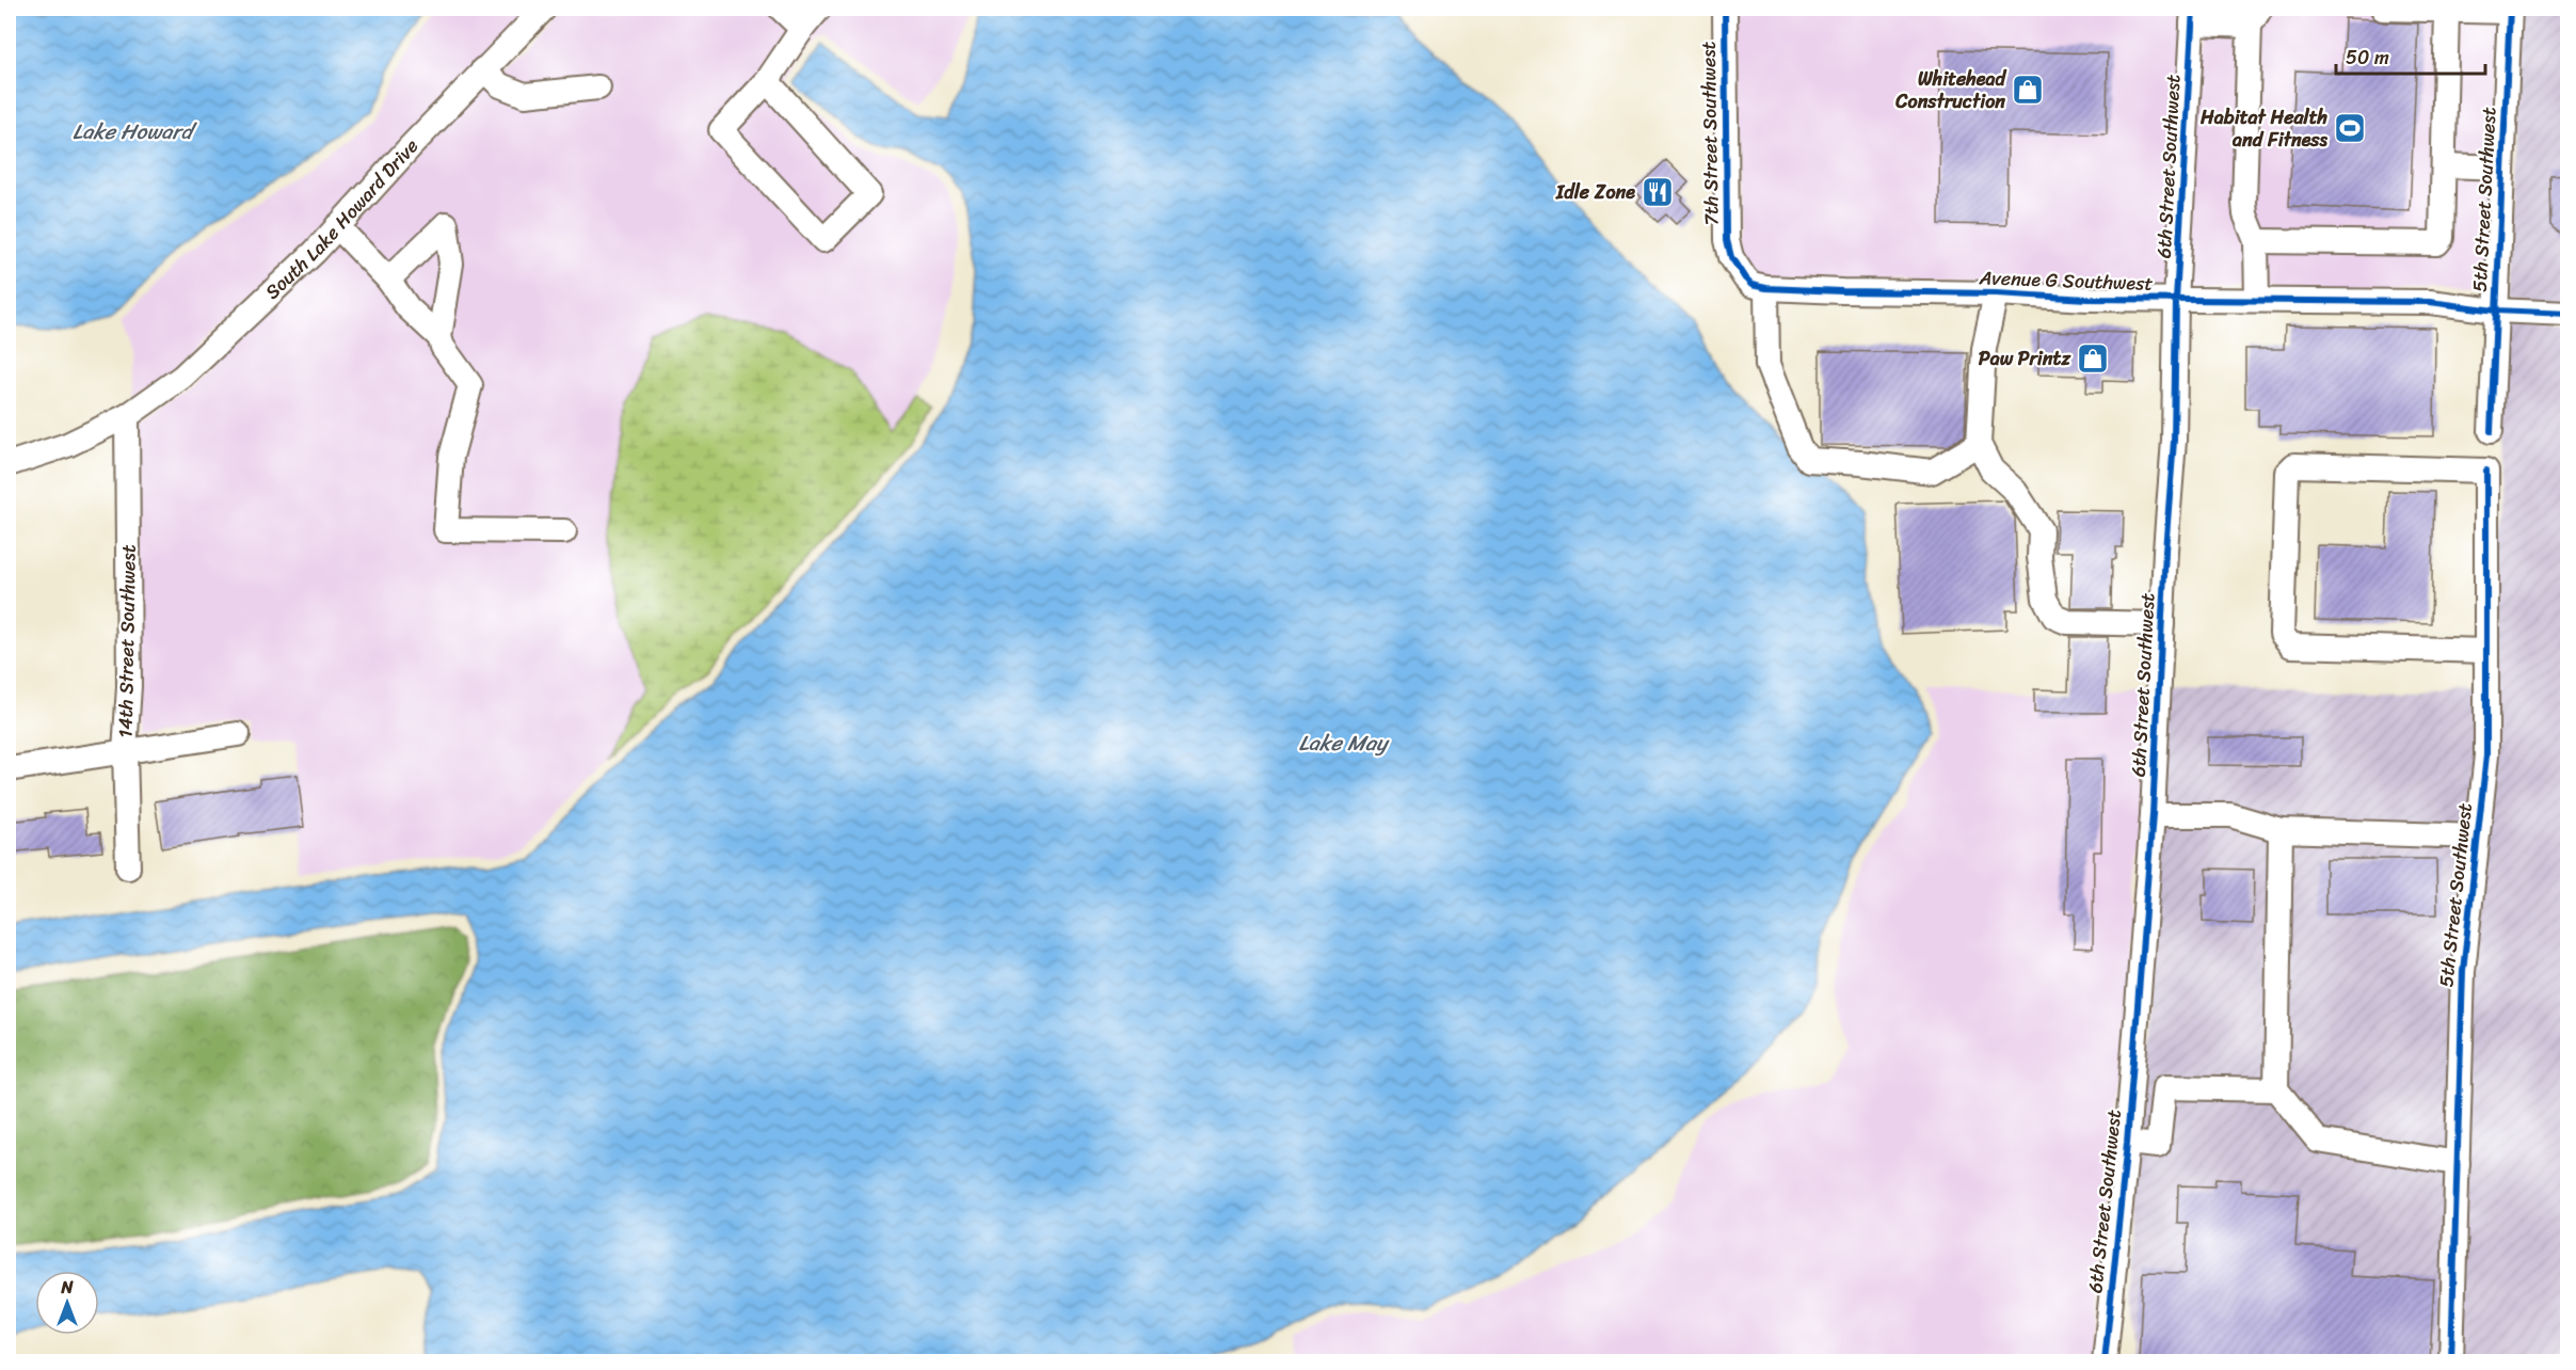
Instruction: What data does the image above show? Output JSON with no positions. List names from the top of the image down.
{
  "streets": {
    "street": [
      "7th Street Southwest",
      "6th Street Southwest",
      "5th Street Southwest",
      "South Lake Howard Drive",
      "Avenue G Southwest",
      "14th Street Southwest"
    ]
  },
  "crossings": [
    ["7th Street Southwest", "Avenue G Southwest"],
    ["6th Street Southwest", "Avenue G Southwest"],
    ["5th Street Southwest", "Avenue G Southwest"],
    ["South Lake Howard Drive", "14th Street Southwest"]
  ],
  "water": ["Lake Howard", "Lake May"],
  "places": {
    "shop": ["Whitehead Construction", "Paw Printz"],
    "sports": ["Habitat Health and Fitness"],
    "restaurant": ["Idle Zone"]
  },
  "scale_bar": "50 m",
  "north": "top"
}
